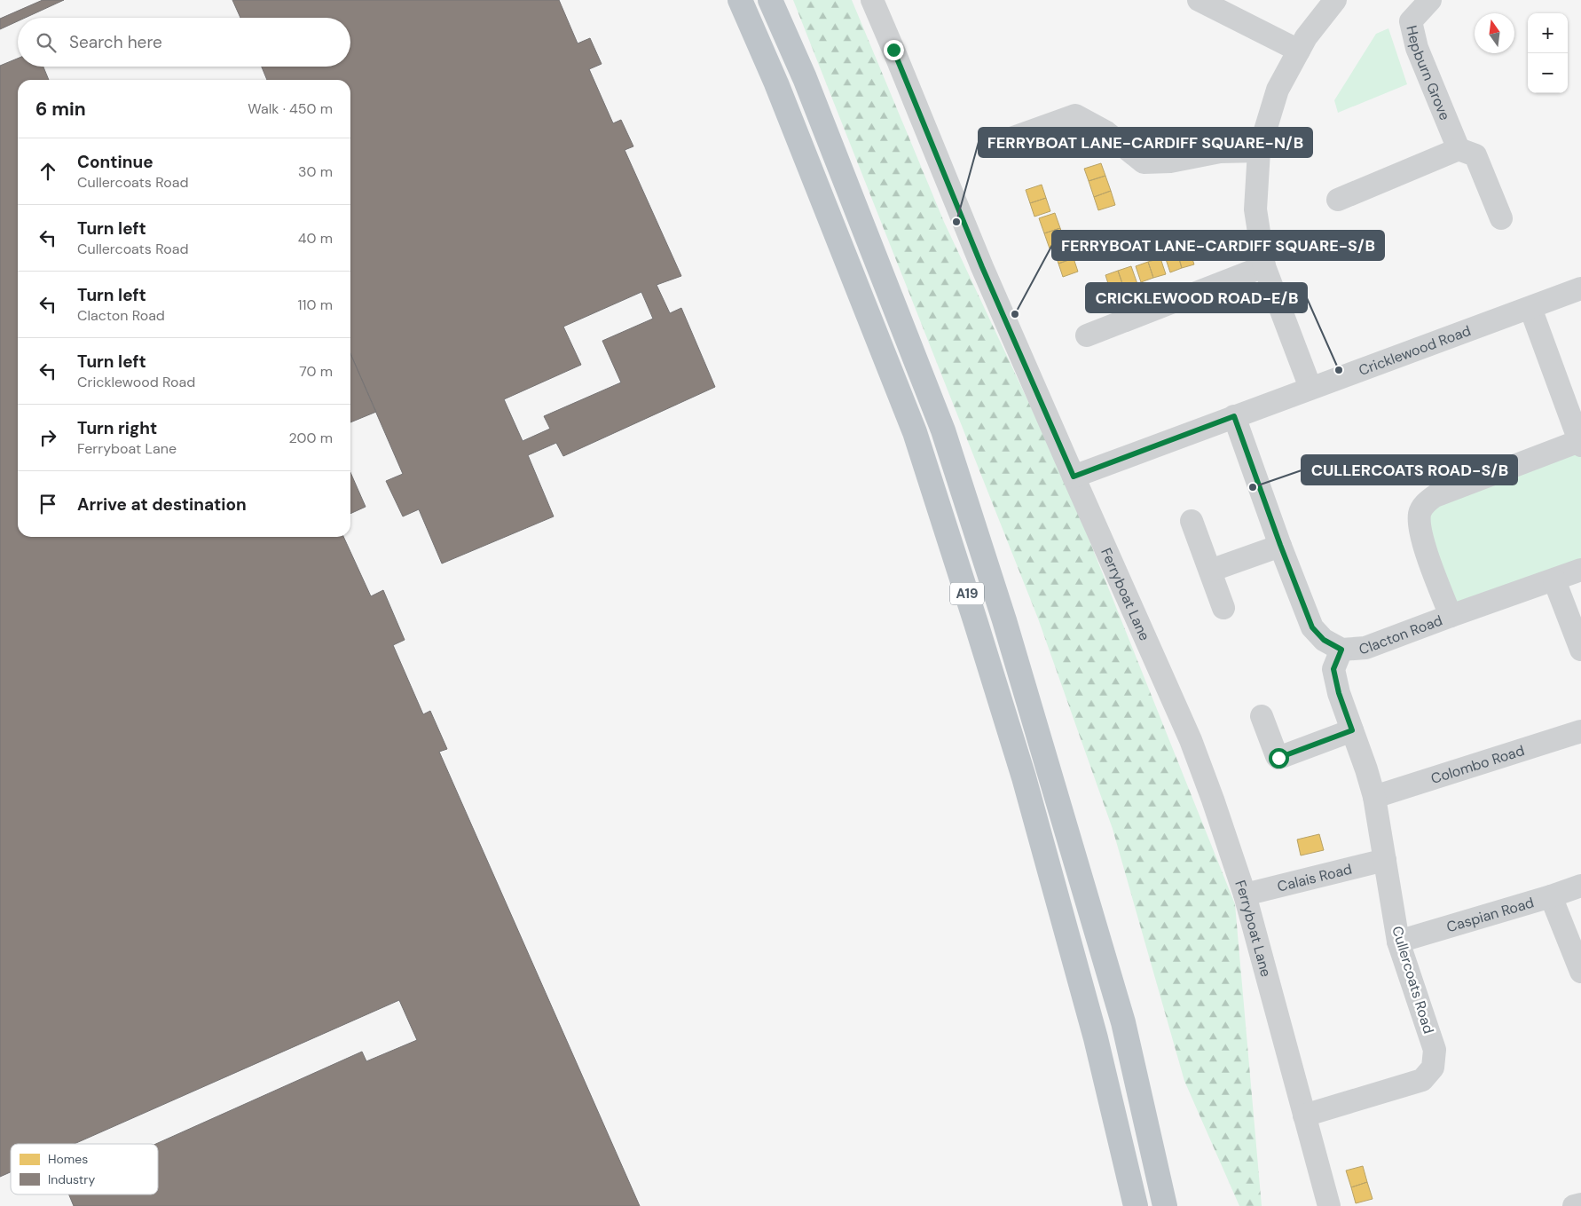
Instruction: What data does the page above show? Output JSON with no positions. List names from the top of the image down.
{
  "streets": {
    "highway": ["A19"],
    "street": [
      "Hepburn Grove",
      "Cricklewood Road",
      "Ferryboat Lane",
      "Clacton Road",
      "Colombo Road",
      "Calais Road",
      "Caspian Road",
      "Cullercoats Road"
    ]
  },
  "crossings": [
    ["Cricklewood Road", "Ferryboat Lane"],
    ["Cricklewood Road", "Clacton Road"],
    ["Ferryboat Lane", "Calais Road"],
    ["Ferryboat Lane", "Cullercoats Road"],
    ["Clacton Road", "Cullercoats Road"],
    ["Colombo Road", "Cullercoats Road"],
    ["Calais Road", "Cullercoats Road"],
    ["Caspian Road", "Cullercoats Road"]
  ],
  "places": [
    "FERRYBOAT LANE-CARDIFF SQUARE-N/B",
    "FERRYBOAT LANE-CARDIFF SQUARE-S/B",
    "CRICKLEWOOD ROAD-E/B",
    "CULLERCOATS ROAD-S/B"
  ],
  "legend": ["Homes", "Industry"],
  "north": "top",
  "page": {
    "map_buttons": ["+", "−"],
    "search": "Search here",
    "heading": ["6 min", "Walk · 450 m"],
    "list": [
      ["Continue", "Cullercoats Road", "30 m"],
      ["Turn left", "Cullercoats Road", "40 m"],
      ["Turn left", "Clacton Road", "110 m"],
      ["Turn left", "Cricklewood Road", "70 m"],
      ["Turn right", "Ferryboat Lane", "200 m"],
      "Arrive at destination"
    ]
  }
}
